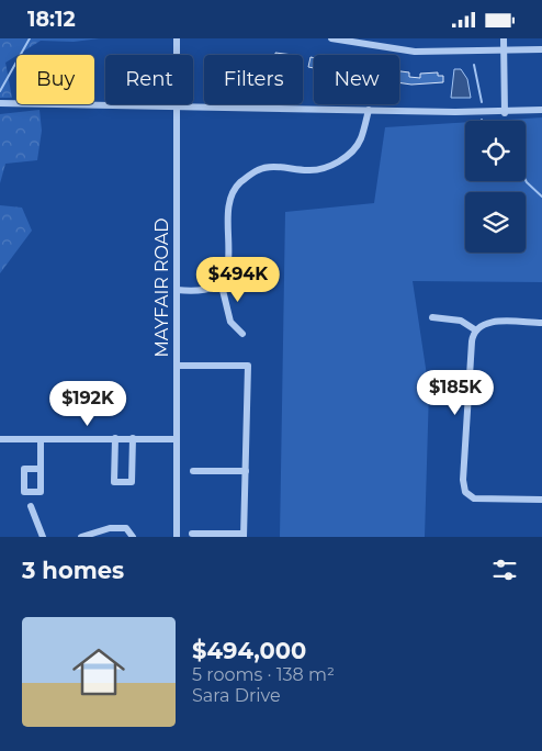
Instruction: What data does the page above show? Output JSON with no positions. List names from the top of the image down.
{
  "streets": {
    "street": ["MAYFAIR ROAD"]
  },
  "page": {
    "status": "18:12",
    "chip": [
      "Buy",
      "Rent",
      "Filters",
      "New"
    ],
    "price": ["$494K", "$185K", "$192K"],
    "heading": "3 homes",
    "list": [
      {
        "name": "$494,000",
        "note": "5 rooms · 138 m² · Sara Drive"
      }
    ]
  }
}
